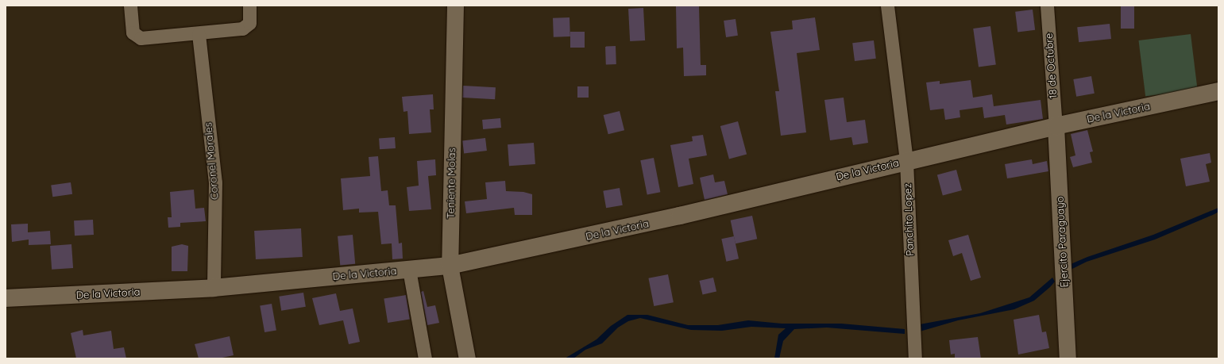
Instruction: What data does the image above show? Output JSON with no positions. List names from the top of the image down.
{
  "streets": {
    "main road": ["De la Victoria"],
    "street": [
      "18 de Octubre",
      "Coronel Morales",
      "Teniente Molas",
      "Panchito Lopez",
      "Ejercito Paraguayo"
    ]
  },
  "crossings": [
    ["18 de Octubre", "De la Victoria"],
    ["18 de Octubre", "Ejercito Paraguayo"],
    ["De la Victoria", "Coronel Morales"],
    ["De la Victoria", "Teniente Molas"],
    ["De la Victoria", "Panchito Lopez"],
    ["De la Victoria", "Ejercito Paraguayo"]
  ]
}
